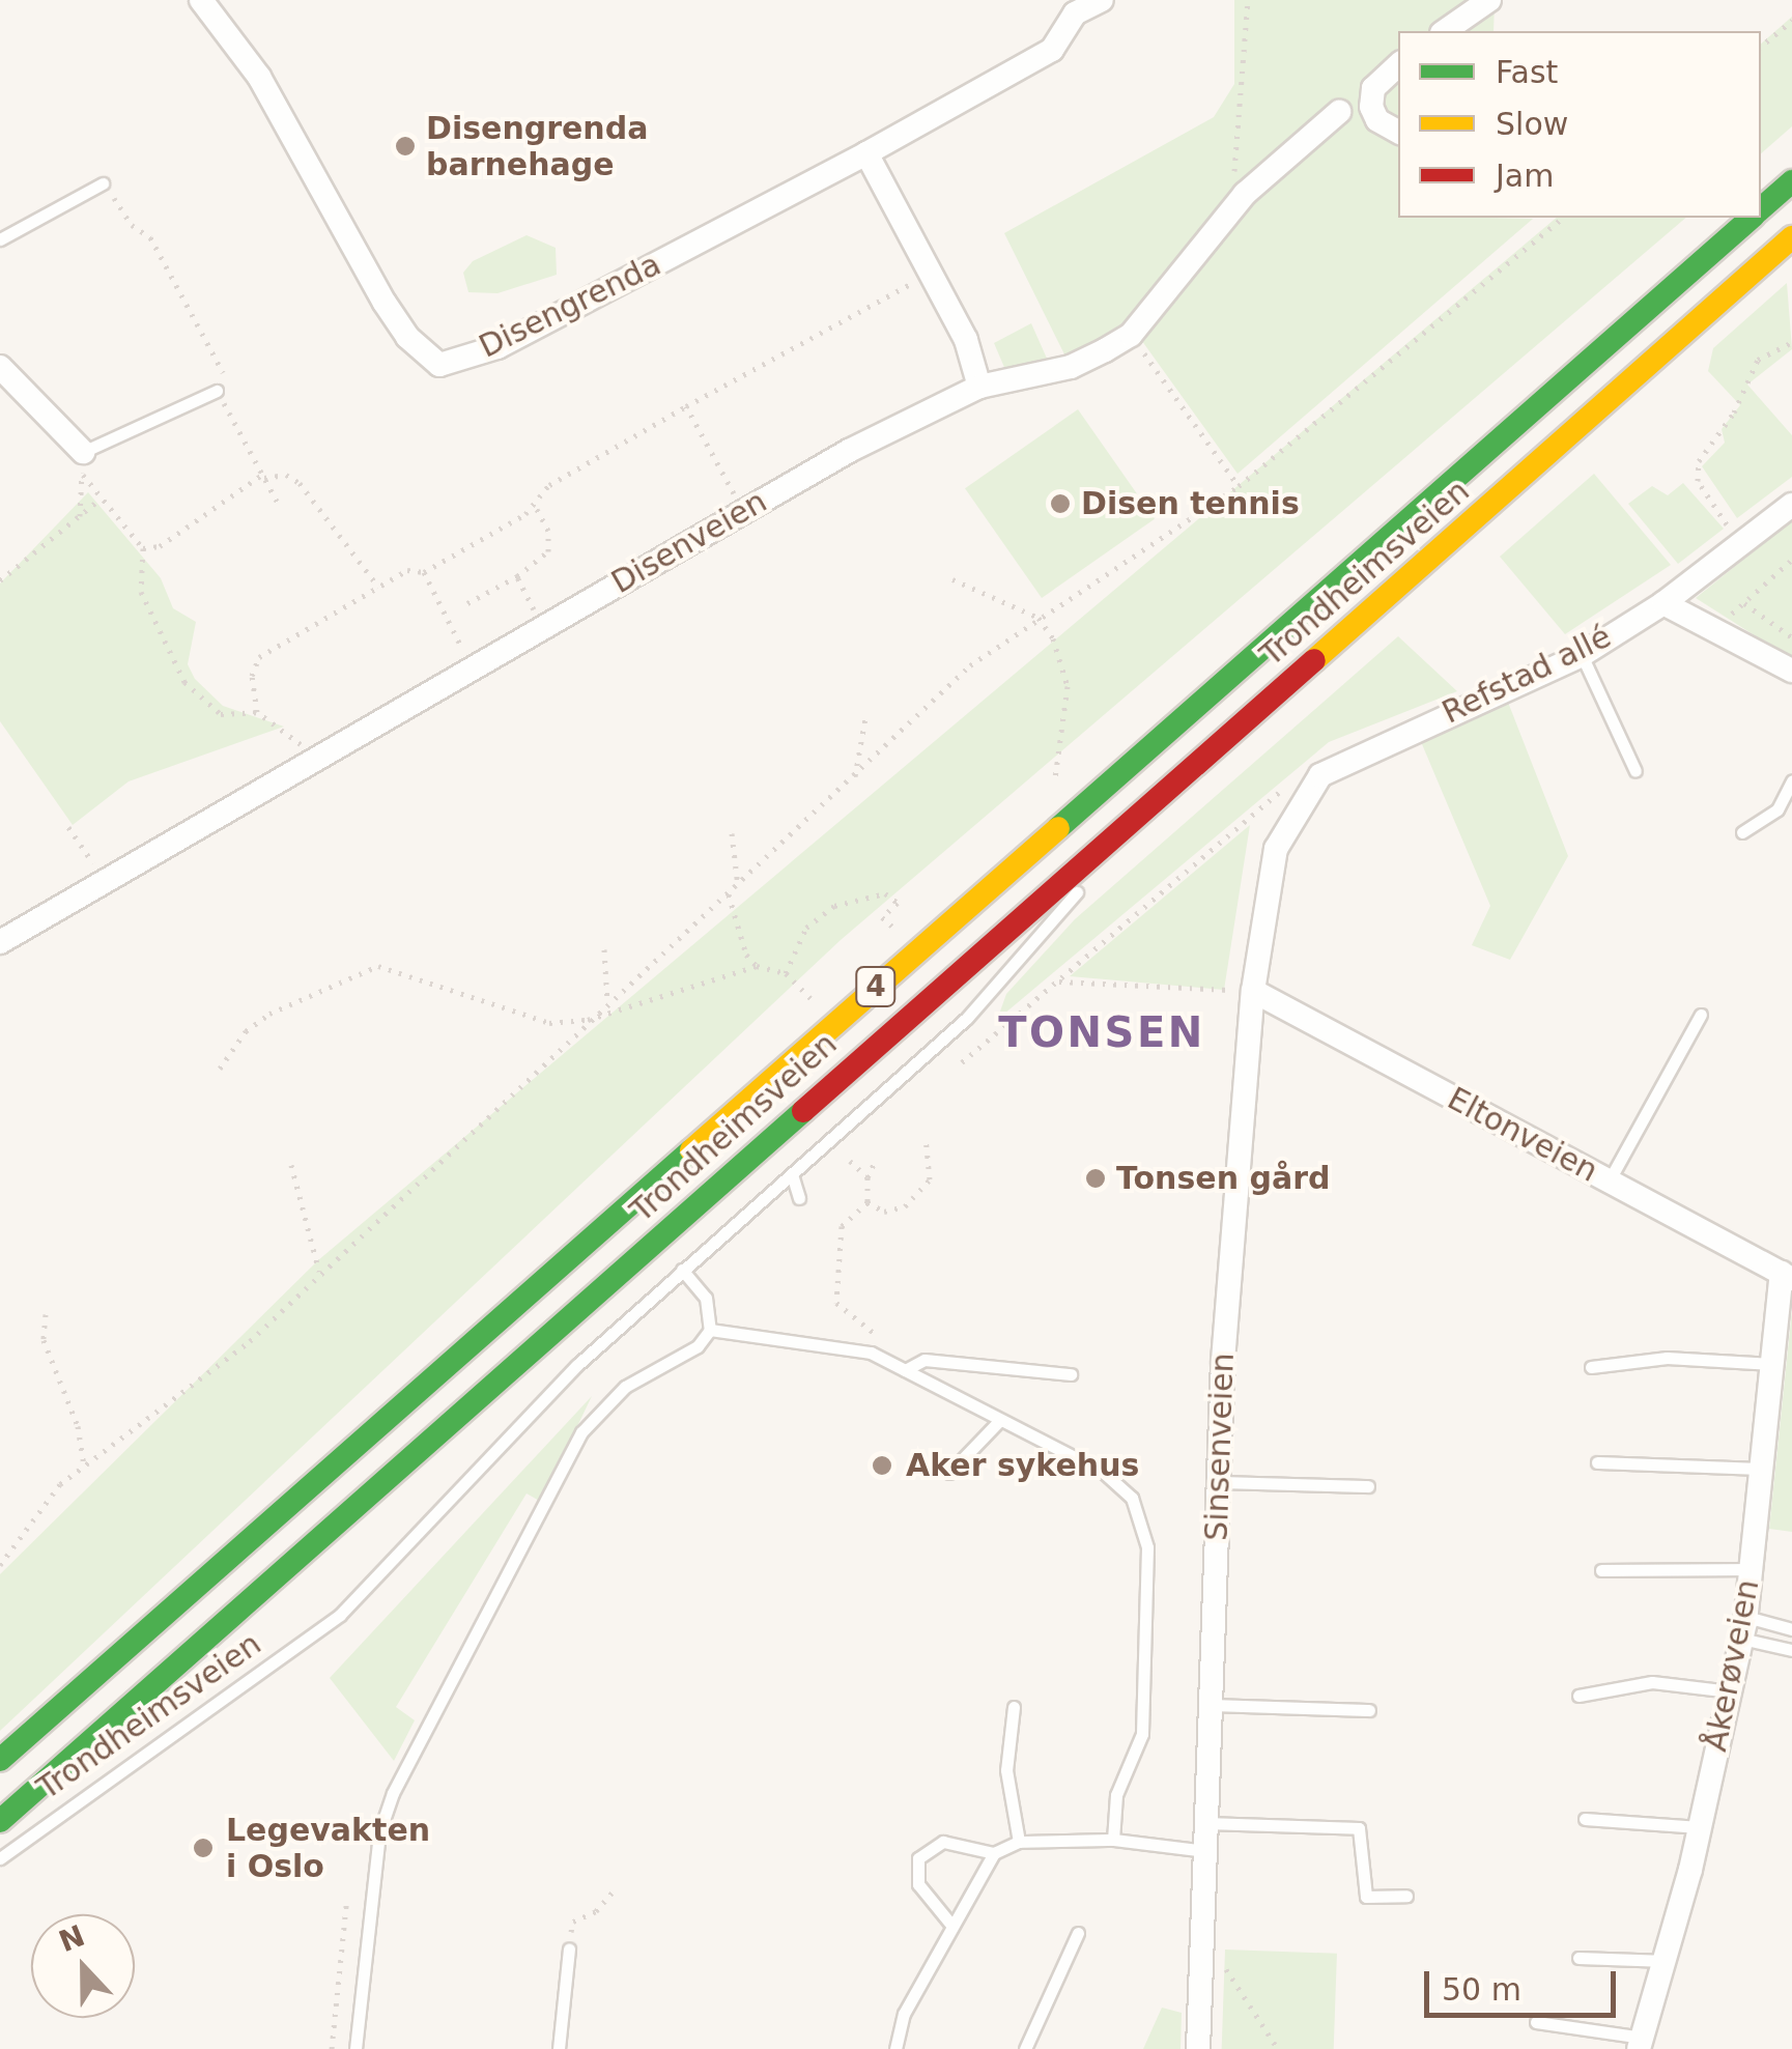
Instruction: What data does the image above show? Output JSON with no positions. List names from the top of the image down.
{
  "streets": {
    "highway": ["Trondheimsveien", "4"],
    "street": [
      "Disengrenda",
      "Disenveien",
      "Refstad allé",
      "Eltonveien",
      "Sinsenveien",
      "Åkerøveien"
    ]
  },
  "crossings": [
    ["Refstad allé", "Sinsenveien"],
    ["Eltonveien", "Sinsenveien"],
    ["Eltonveien", "Åkerøveien"]
  ],
  "districts": ["TONSEN"],
  "places": [
    "Disengrenda barnehage",
    "Disen tennis",
    "Tonsen gård",
    "Aker sykehus",
    "Legevakten i Oslo"
  ],
  "legend": ["Fast", "Slow", "Jam"],
  "scale_bar": "50 m",
  "north": "top"
}
